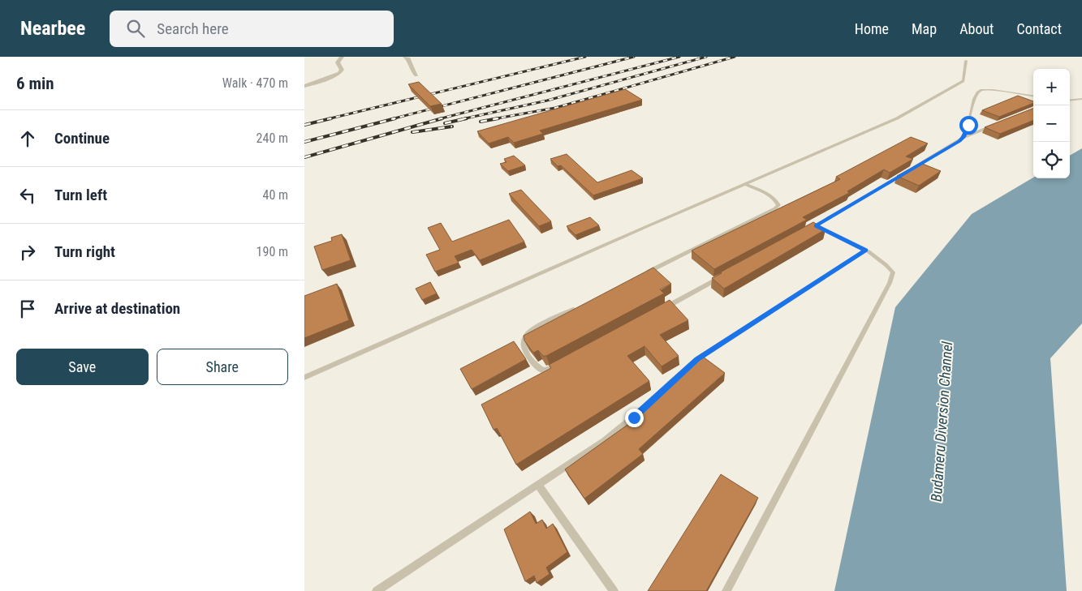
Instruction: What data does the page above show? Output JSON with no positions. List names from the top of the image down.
{
  "water": ["Budameru Diversion Channel"],
  "page": {
    "header": "Nearbee",
    "search": "Search here",
    "nav": [
      "Home",
      "Map",
      "About",
      "Contact"
    ],
    "heading": ["6 min", "Walk · 470 m"],
    "map_buttons": ["+", "−"],
    "list": [
      ["Continue", "240 m"],
      ["Turn left", "40 m"],
      ["Turn right", "190 m"],
      "Arrive at destination"
    ],
    "buttons": ["Save", "Share"]
  }
}
